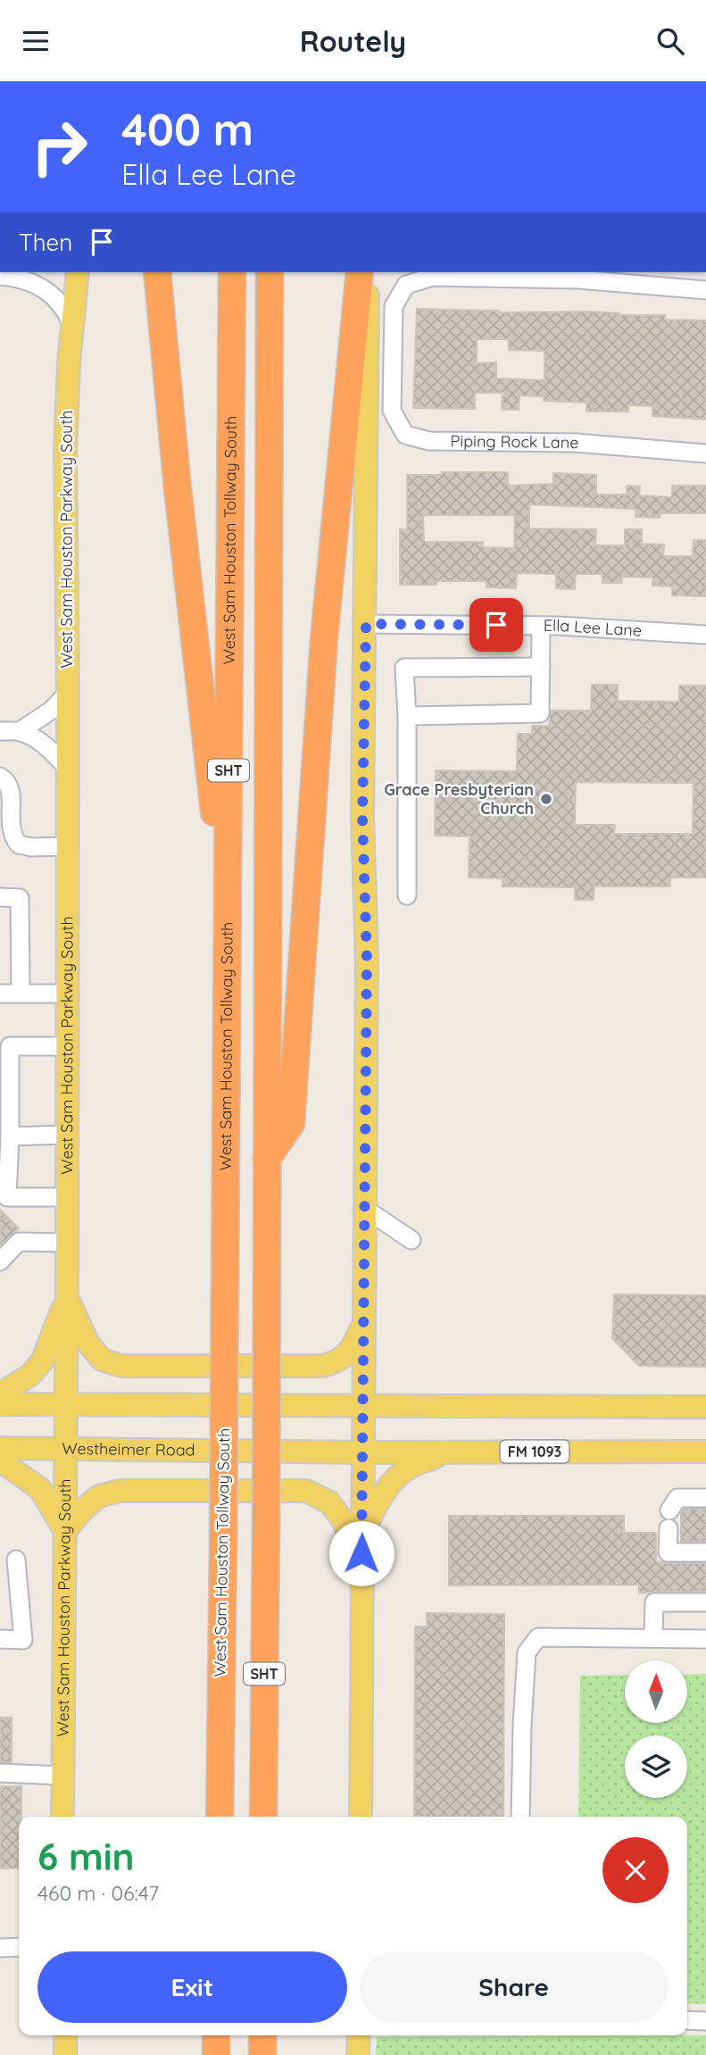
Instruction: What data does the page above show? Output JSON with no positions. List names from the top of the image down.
{
  "streets": {
    "highway": ["West Sam Houston Tollway South", "SHT"],
    "main road": ["West Sam Houston Parkway South", "Westheimer Road", "FM 1093"],
    "street": ["Piping Rock Lane", "Ella Lee Lane"]
  },
  "crossings": [
    ["West Sam Houston Parkway South", "Westheimer Road"]
  ],
  "places": ["Grace Presbyterian Church"],
  "north": "top",
  "page": {
    "header": "Routely",
    "turn": ["400 m", "Ella Lee Lane"],
    "then": "Then",
    "heading": ["6 min", "460 m · 06:47"],
    "buttons": ["Exit", "Share"]
  }
}
